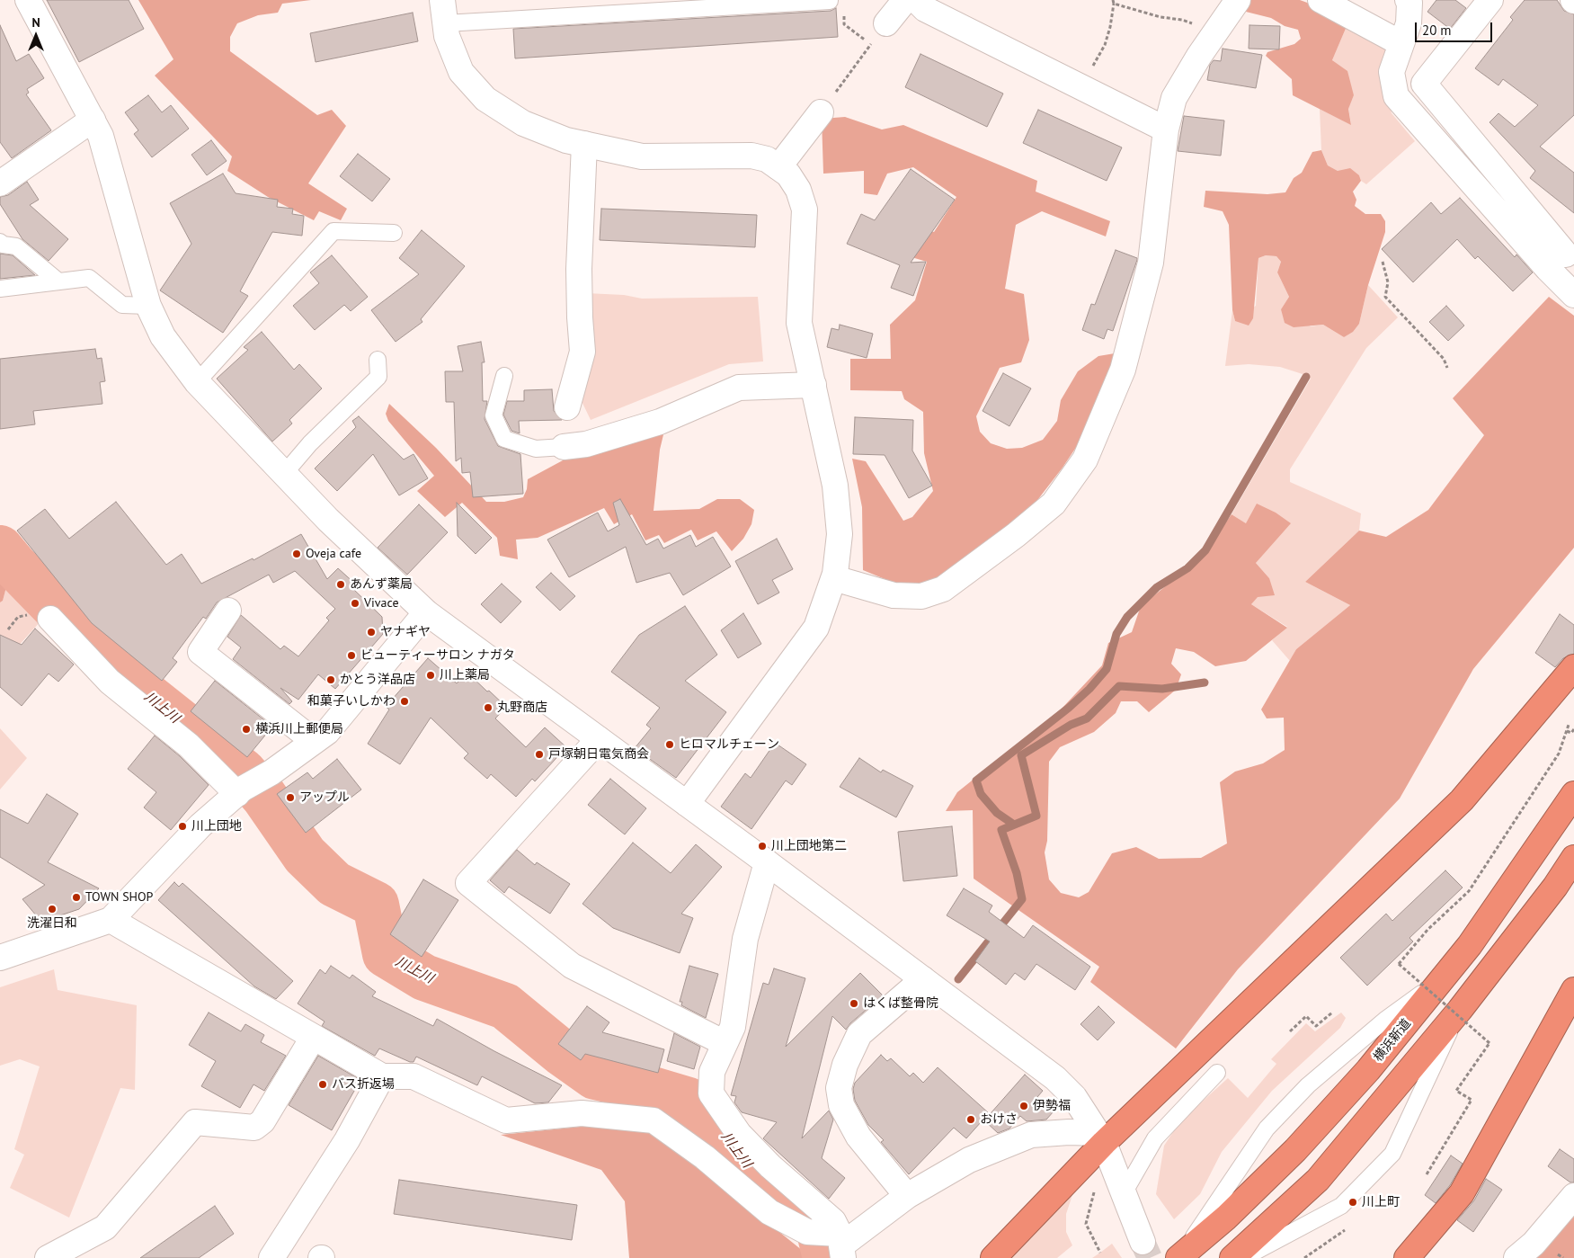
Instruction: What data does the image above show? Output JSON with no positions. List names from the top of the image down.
{
  "streets": {
    "highway": ["横浜新道"]
  },
  "water": ["川上川"],
  "places": [
    "Oveja cafe",
    "あんず薬局",
    "Vivace",
    "ヤナギヤ",
    "ビューティーサロン ナガタ",
    "川上薬局",
    "かとう洋品店",
    "和菓子いしかわ",
    "丸野商店",
    "横浜川上郵便局",
    "ヒロマルチェーン",
    "戸塚朝日電気商会",
    "アップル",
    "川上団地",
    "川上団地第二",
    "TOWN SHOP",
    "洗濯日和",
    "はくば整骨院",
    "バス折返場",
    "伊勢福",
    "おけさ",
    "川上町"
  ],
  "scale_bar": "20 m",
  "north": "top"
}
